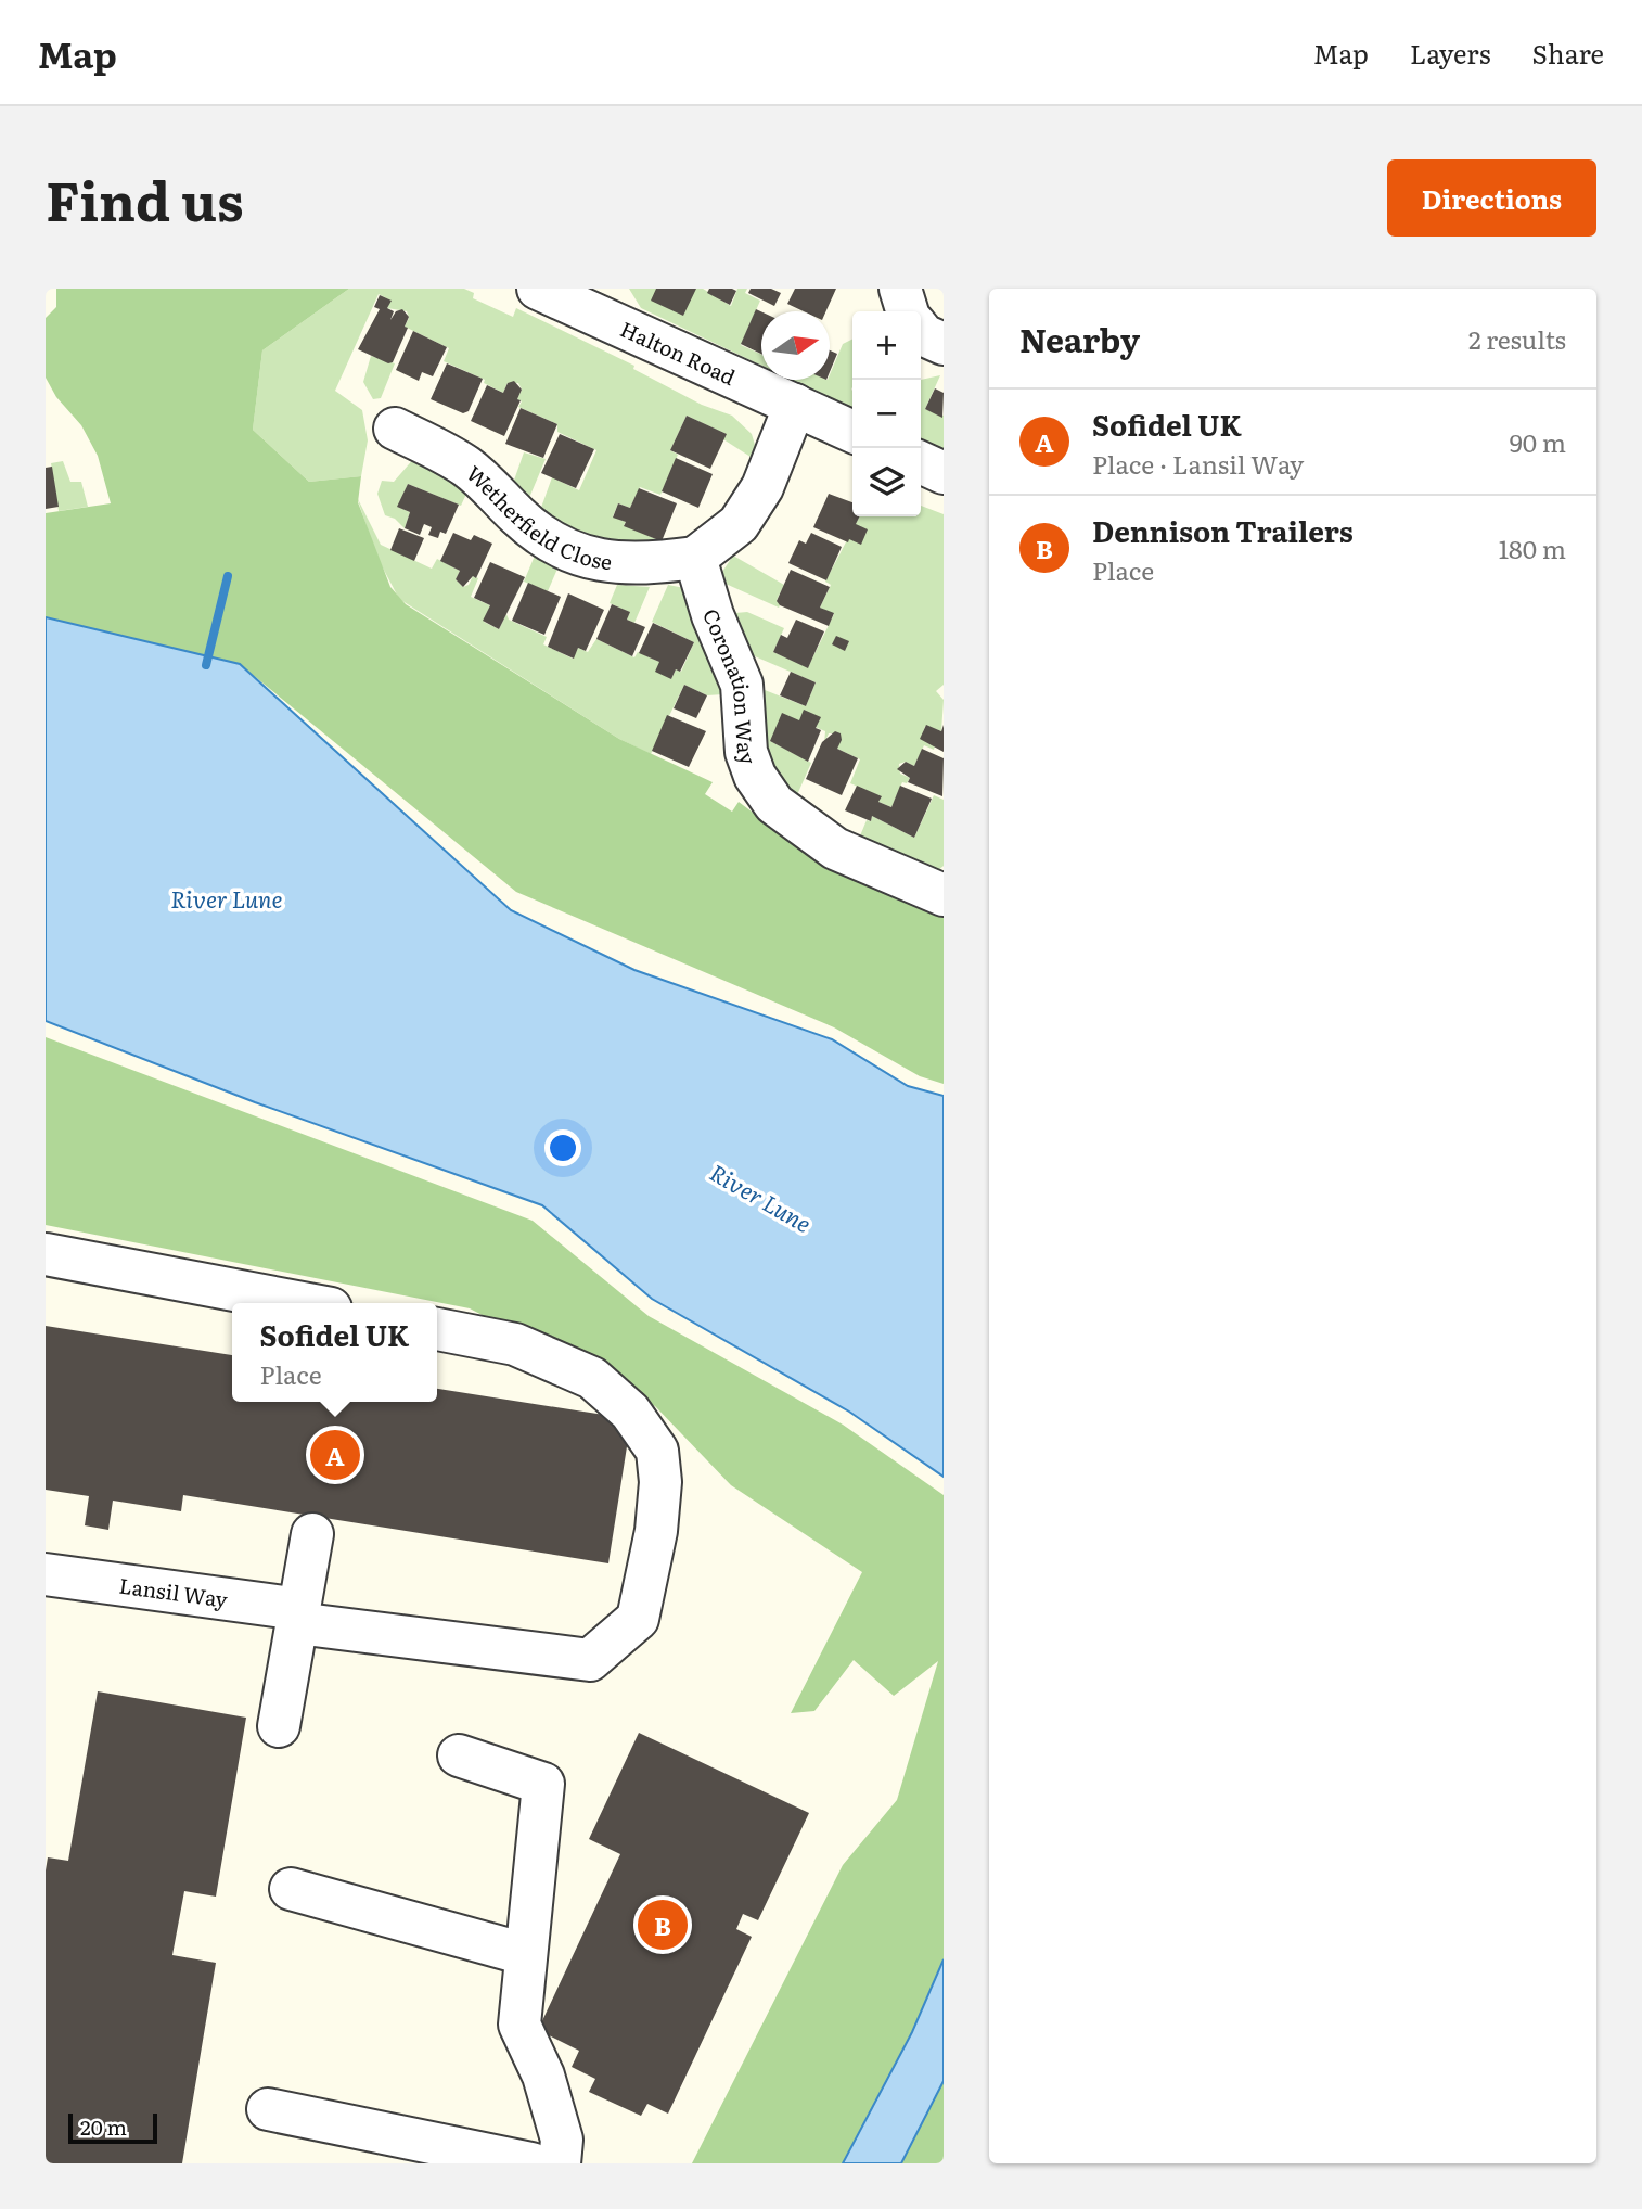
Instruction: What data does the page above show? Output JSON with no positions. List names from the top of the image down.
{
  "streets": {
    "street": [
      "Halton Road",
      "Wetherfield Close",
      "Coronation Way",
      "Lansil Way"
    ]
  },
  "crossings": [
    ["Wetherfield Close", "Coronation Way"]
  ],
  "water": ["River Lune"],
  "scale_bar": "20 m",
  "north": "right",
  "page": {
    "header": "Map",
    "nav": ["Map", "Layers", "Share"],
    "title": "Find us",
    "buttons": "Directions",
    "heading": ["Nearby", "2 results"],
    "map_buttons": ["+", "−"],
    "list": [
      {
        "mark": "A",
        "name": "Sofidel UK",
        "note": "Place · Lansil Way",
        "value": "90 m"
      },
      {
        "mark": "B",
        "name": "Dennison Trailers",
        "note": "Place",
        "value": "180 m"
      }
    ],
    "popup": ["Sofidel UK", "Place"],
    "pins": ["A", "B"],
    "scale": "20 m"
  }
}
